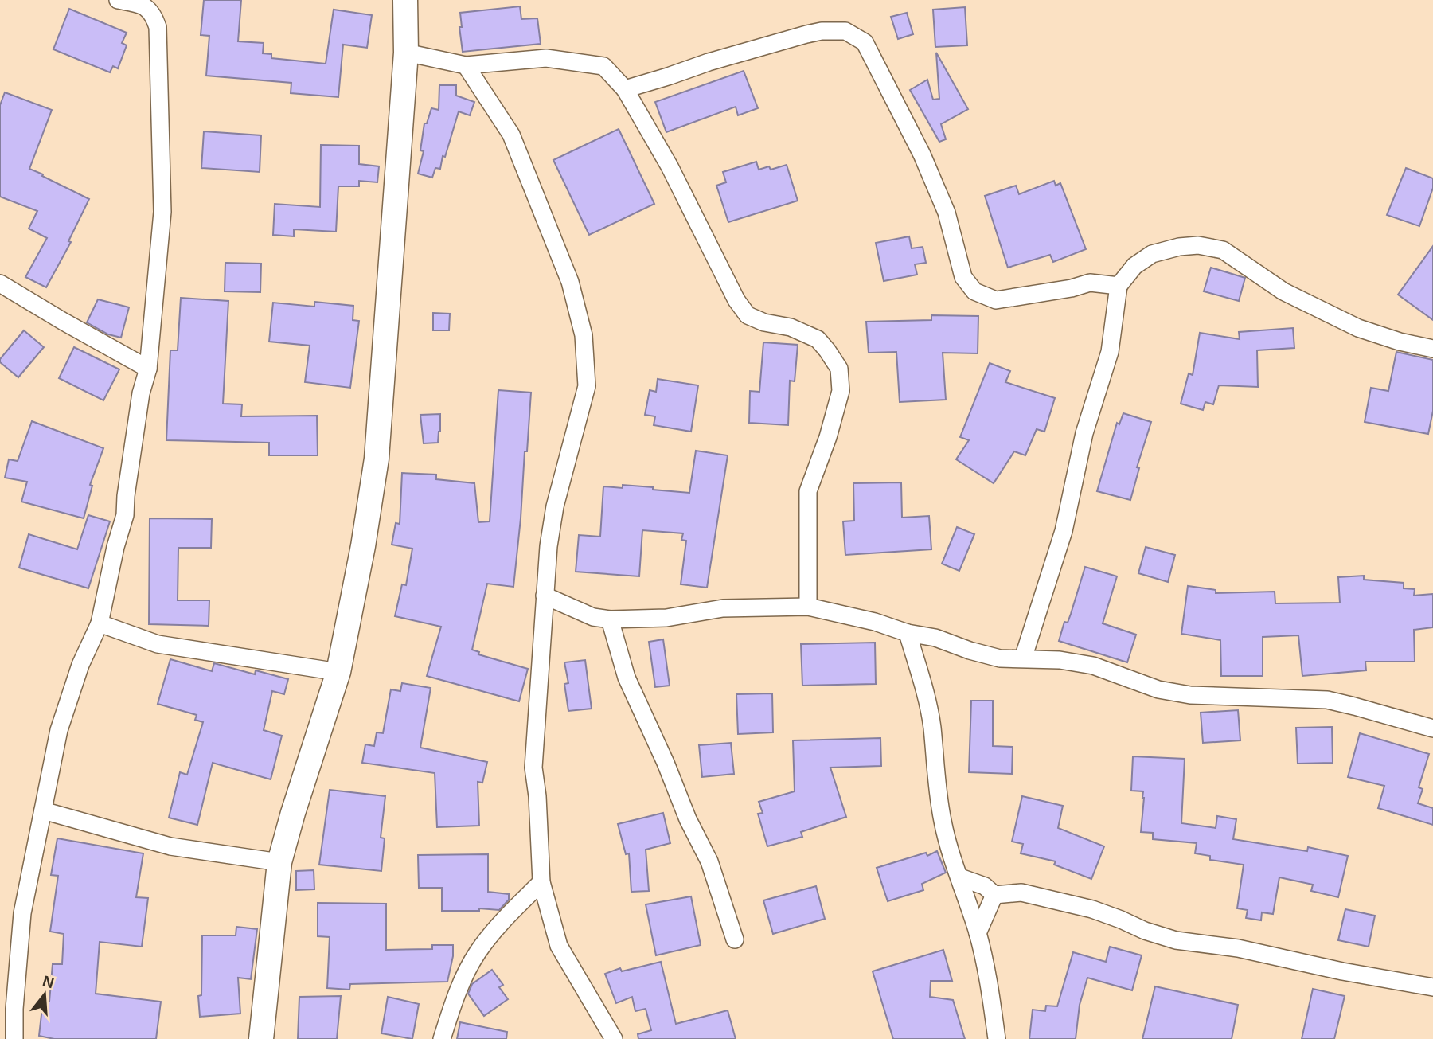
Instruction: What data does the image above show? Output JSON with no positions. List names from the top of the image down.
{
  "north": "top"
}
